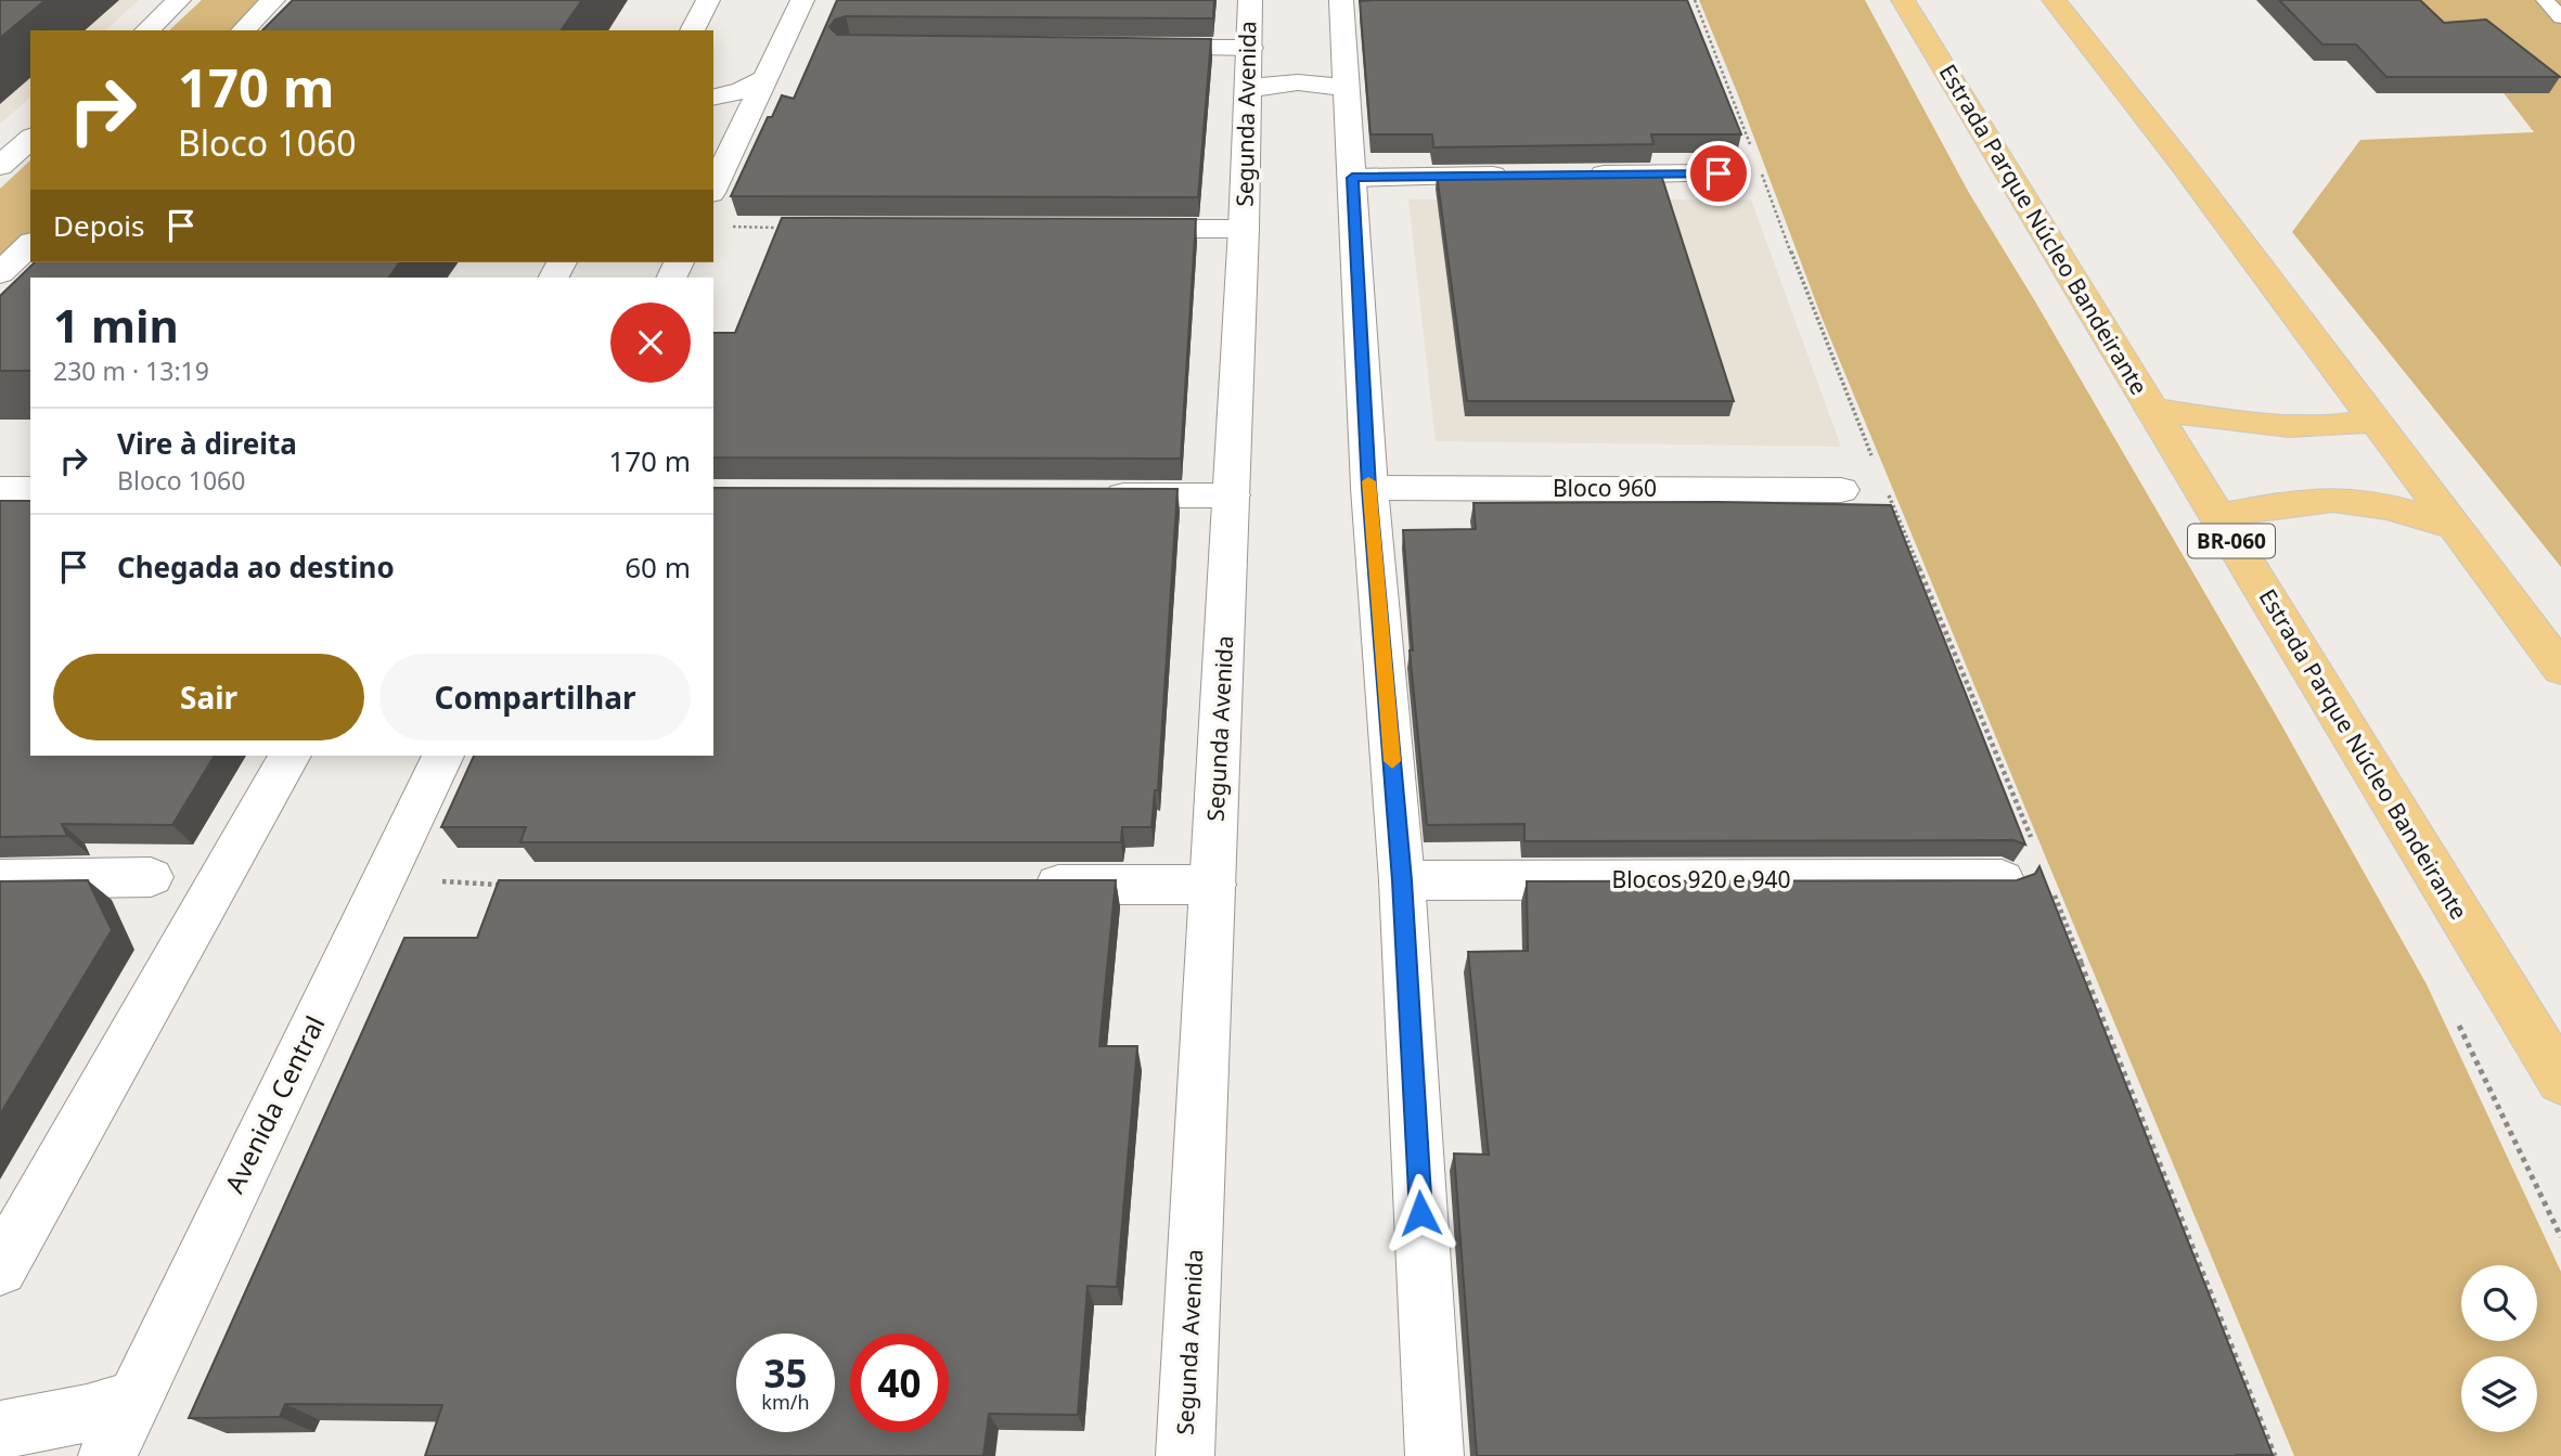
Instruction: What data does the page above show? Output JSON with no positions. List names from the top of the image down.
{
  "streets": {
    "highway": ["Estrada Parque Núcleo Bandeirante", "BR-060"],
    "street": [
      "Segunda Avenida",
      "Bloco 960",
      "Blocos 920 e 940",
      "Avenida Central"
    ]
  },
  "page": {
    "turn": ["170 m", "Bloco 1060"],
    "then": "Depois",
    "heading": ["1 min", "230 m · 13:19"],
    "list": [
      {
        "name": "Vire à direita",
        "note": "Bloco 1060",
        "value": "170 m"
      },
      {
        "name": "Chegada ao destino",
        "value": "60 m"
      }
    ],
    "buttons": ["Sair", "Compartilhar"],
    "speed": "35 km/h",
    "limit": "40"
  }
}
